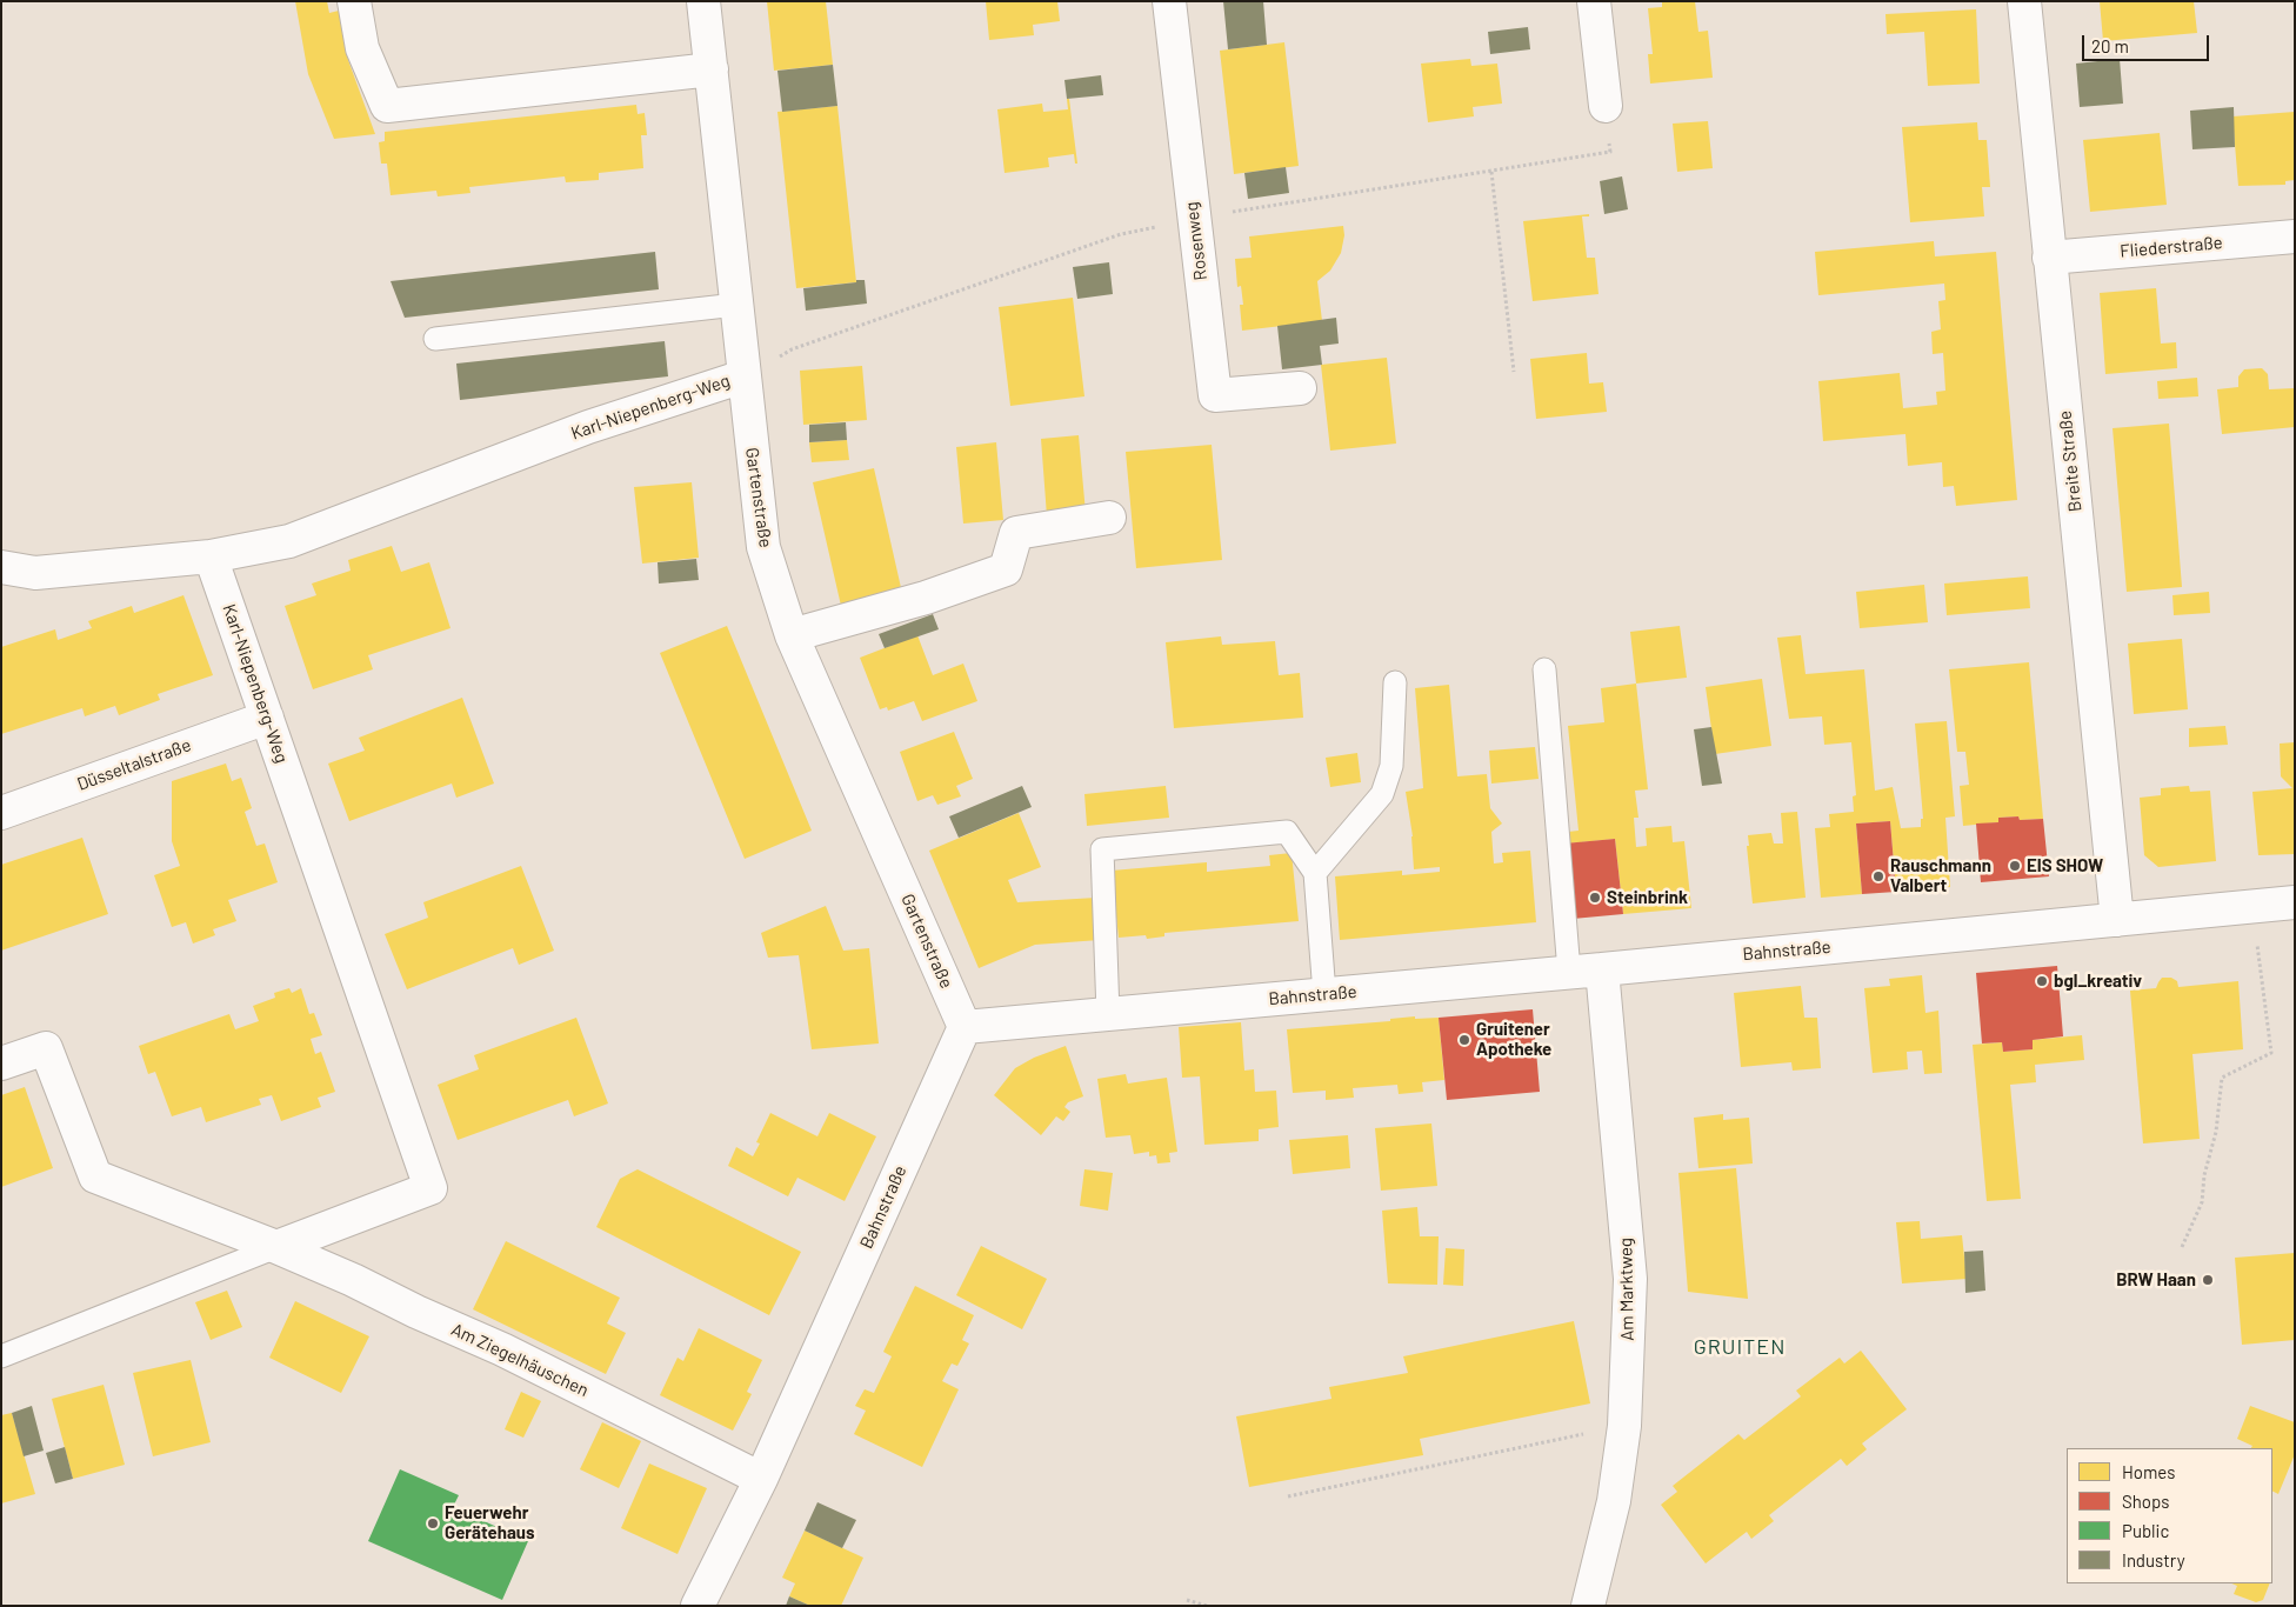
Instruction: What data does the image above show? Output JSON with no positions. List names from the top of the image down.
{
  "streets": {
    "street": [
      "Rosenweg",
      "Fliederstraße",
      "Karl-Niepenberg-Weg",
      "Breite Straße",
      "Gartenstraße",
      "Düsseltalstraße",
      "Bahnstraße",
      "Am Marktweg",
      "Am Ziegelhäuschen"
    ]
  },
  "crossings": [
    ["Fliederstraße", "Breite Straße"],
    ["Karl-Niepenberg-Weg", "Gartenstraße"],
    ["Karl-Niepenberg-Weg", "Düsseltalstraße"],
    ["Karl-Niepenberg-Weg", "Am Ziegelhäuschen"],
    ["Breite Straße", "Bahnstraße"],
    ["Gartenstraße", "Bahnstraße"],
    ["Bahnstraße", "Am Marktweg"],
    ["Bahnstraße", "Am Ziegelhäuschen"]
  ],
  "districts": ["GRUITEN"],
  "places": [
    "EIS SHOW",
    "Rauschmann Valbert",
    "Steinbrink",
    "bgl_kreativ",
    "Gruitener Apotheke",
    "BRW Haan",
    "Feuerwehr Gerätehaus"
  ],
  "legend": [
    "Homes",
    "Shops",
    "Public",
    "Industry"
  ],
  "scale_bar": "20 m"
}
